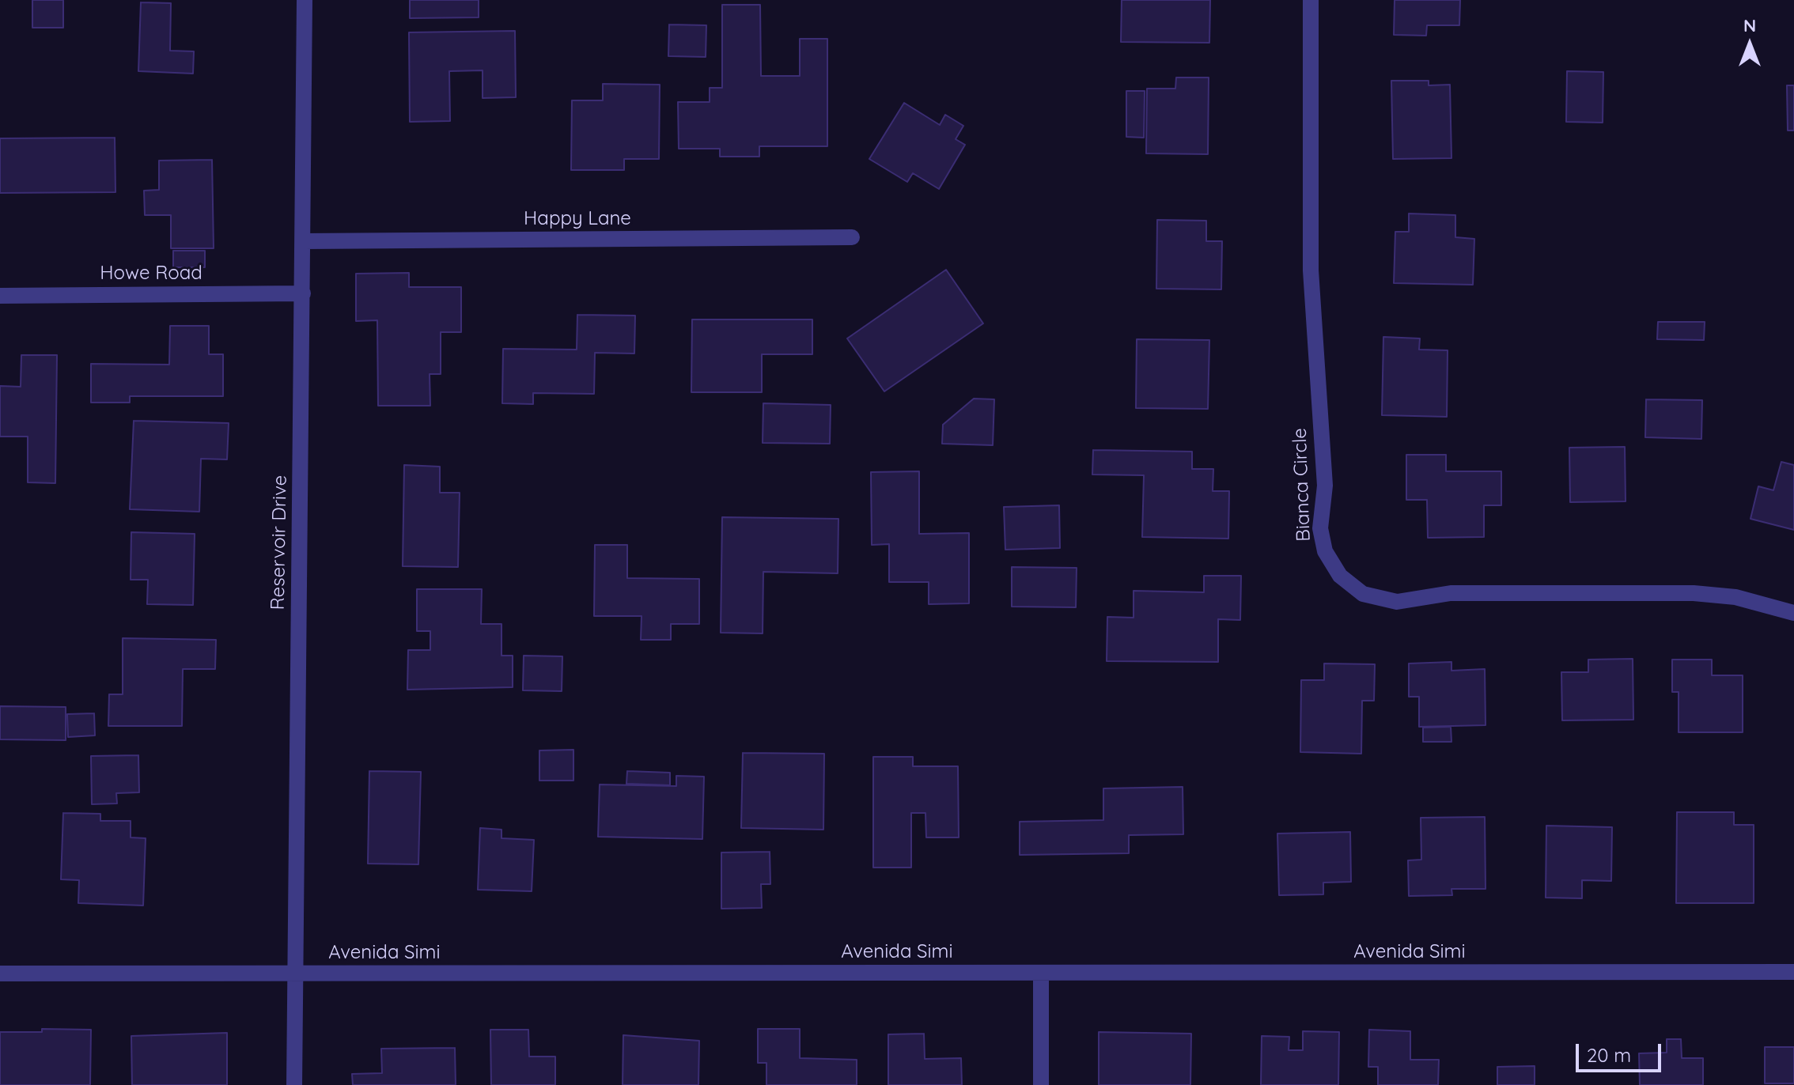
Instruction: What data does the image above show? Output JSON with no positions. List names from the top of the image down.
{
  "streets": {
    "street": [
      "Happy Lane",
      "Howe Road",
      "Bianca Circle",
      "Reservoir Drive",
      "Avenida Simi"
    ]
  },
  "crossings": [
    ["Happy Lane", "Reservoir Drive"],
    ["Howe Road", "Reservoir Drive"],
    ["Reservoir Drive", "Avenida Simi"]
  ],
  "scale_bar": "20 m",
  "north": "top"
}
